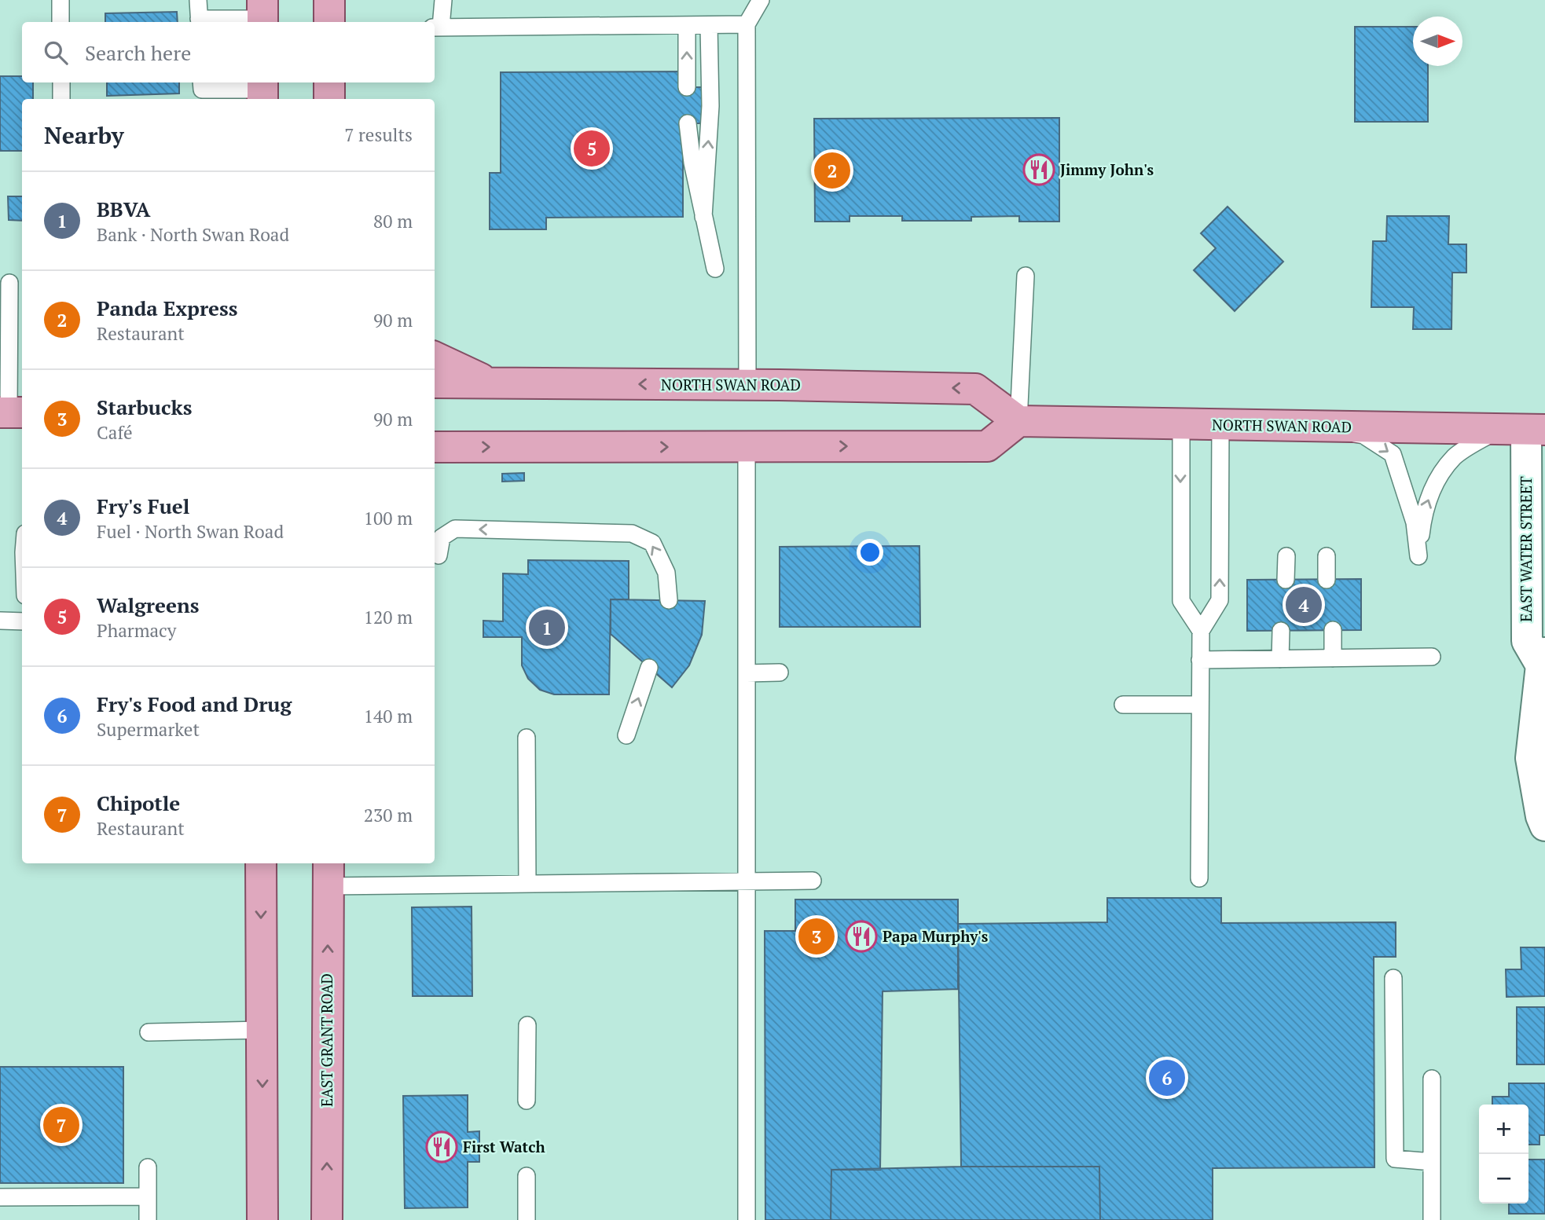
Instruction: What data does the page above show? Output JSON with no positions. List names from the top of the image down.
{
  "streets": {
    "main road": ["NORTH SWAN ROAD", "EAST GRANT ROAD"],
    "street": ["EAST WATER STREET"]
  },
  "crossings": [
    ["NORTH SWAN ROAD", "EAST WATER STREET"]
  ],
  "places": {
    "restaurant": ["Jimmy John's", "Papa Murphy's", "First Watch"]
  },
  "north": "right",
  "page": {
    "search": "Search here",
    "heading": ["Nearby", "7 results"],
    "pins": [
      "5",
      "2",
      "4",
      "1",
      "3",
      "6",
      "7"
    ],
    "list": [
      {
        "mark": "1",
        "name": "BBVA",
        "note": "Bank · North Swan Road",
        "value": "80 m"
      },
      {
        "mark": "2",
        "name": "Panda Express",
        "note": "Restaurant",
        "value": "90 m"
      },
      {
        "mark": "3",
        "name": "Starbucks",
        "note": "Café",
        "value": "90 m"
      },
      {
        "mark": "4",
        "name": "Fry's Fuel",
        "note": "Fuel · North Swan Road",
        "value": "100 m"
      },
      {
        "mark": "5",
        "name": "Walgreens",
        "note": "Pharmacy",
        "value": "120 m"
      },
      {
        "mark": "6",
        "name": "Fry's Food and Drug",
        "note": "Supermarket",
        "value": "140 m"
      },
      {
        "mark": "7",
        "name": "Chipotle",
        "note": "Restaurant",
        "value": "230 m"
      }
    ],
    "map_buttons": ["+", "−"]
  }
}
